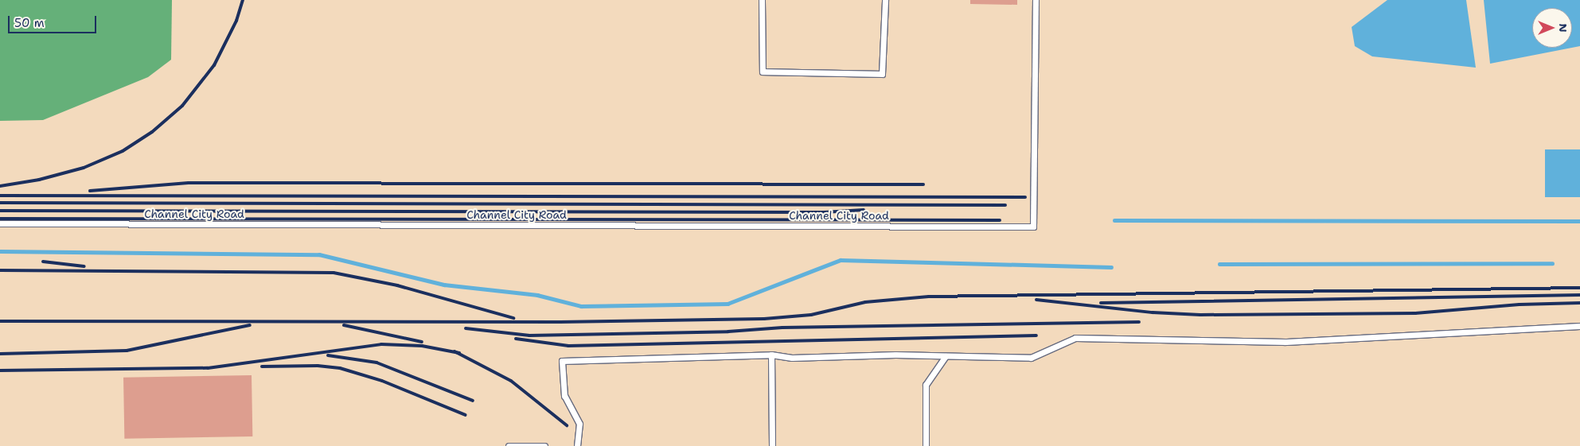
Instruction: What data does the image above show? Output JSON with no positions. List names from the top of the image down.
{
  "streets": {
    "lane": ["Channel City Road"]
  },
  "scale_bar": "50 m",
  "north": "right"
}
